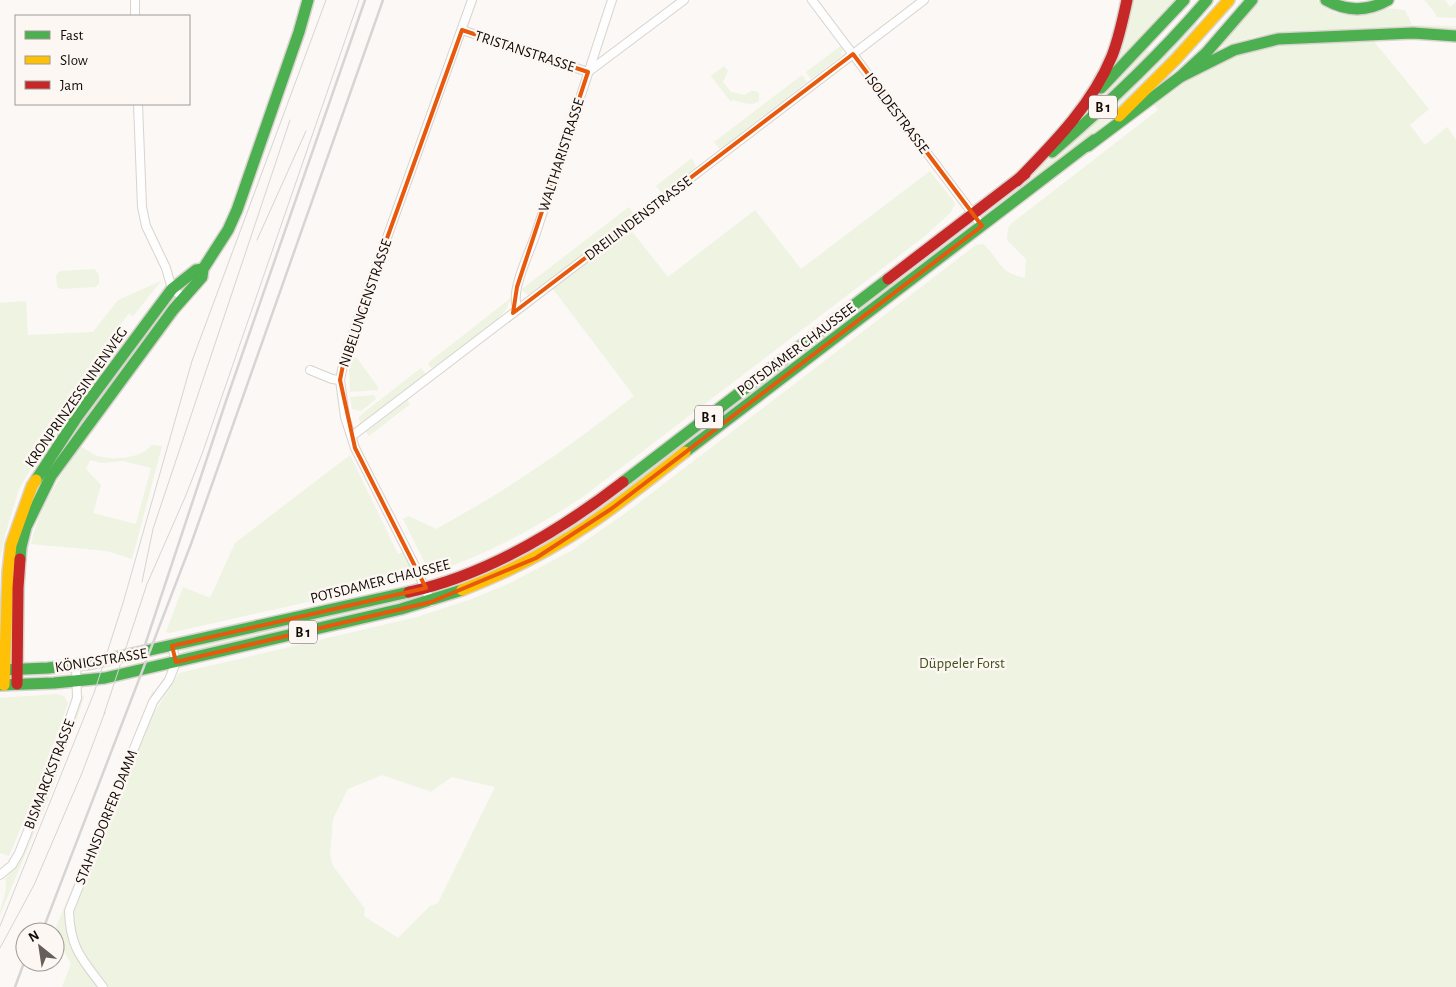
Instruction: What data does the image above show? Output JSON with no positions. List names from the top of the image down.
{
  "streets": {
    "main road": [
      "B 1",
      "POTSDAMER CHAUSSEE",
      "KRONPRINZESSINNENWEG",
      "KÖNIGSTRASSE"
    ],
    "street": [
      "TRISTANSTRASSE",
      "ISOLDESTRASSE",
      "WALTHARISTRASSE",
      "DREILINDENSTRASSE",
      "NIBELUNGENSTRASSE",
      "BISMARCKSTRASSE",
      "STAHNSDORFER DAMM"
    ]
  },
  "crossings": [
    ["TRISTANSTRASSE", "WALTHARISTRASSE"],
    ["TRISTANSTRASSE", "NIBELUNGENSTRASSE"],
    ["ISOLDESTRASSE", "DREILINDENSTRASSE"],
    ["ISOLDESTRASSE", "POTSDAMER CHAUSSEE"],
    ["WALTHARISTRASSE", "DREILINDENSTRASSE"],
    ["DREILINDENSTRASSE", "NIBELUNGENSTRASSE"],
    ["NIBELUNGENSTRASSE", "POTSDAMER CHAUSSEE"],
    ["POTSDAMER CHAUSSEE", "KÖNIGSTRASSE"],
    ["POTSDAMER CHAUSSEE", "STAHNSDORFER DAMM"],
    ["KRONPRINZESSINNENWEG", "KÖNIGSTRASSE"],
    ["KÖNIGSTRASSE", "BISMARCKSTRASSE"],
    ["KÖNIGSTRASSE", "STAHNSDORFER DAMM"]
  ],
  "parks": ["Düppeler Forst"],
  "legend": ["Fast", "Slow", "Jam"],
  "north": "top left"
}
